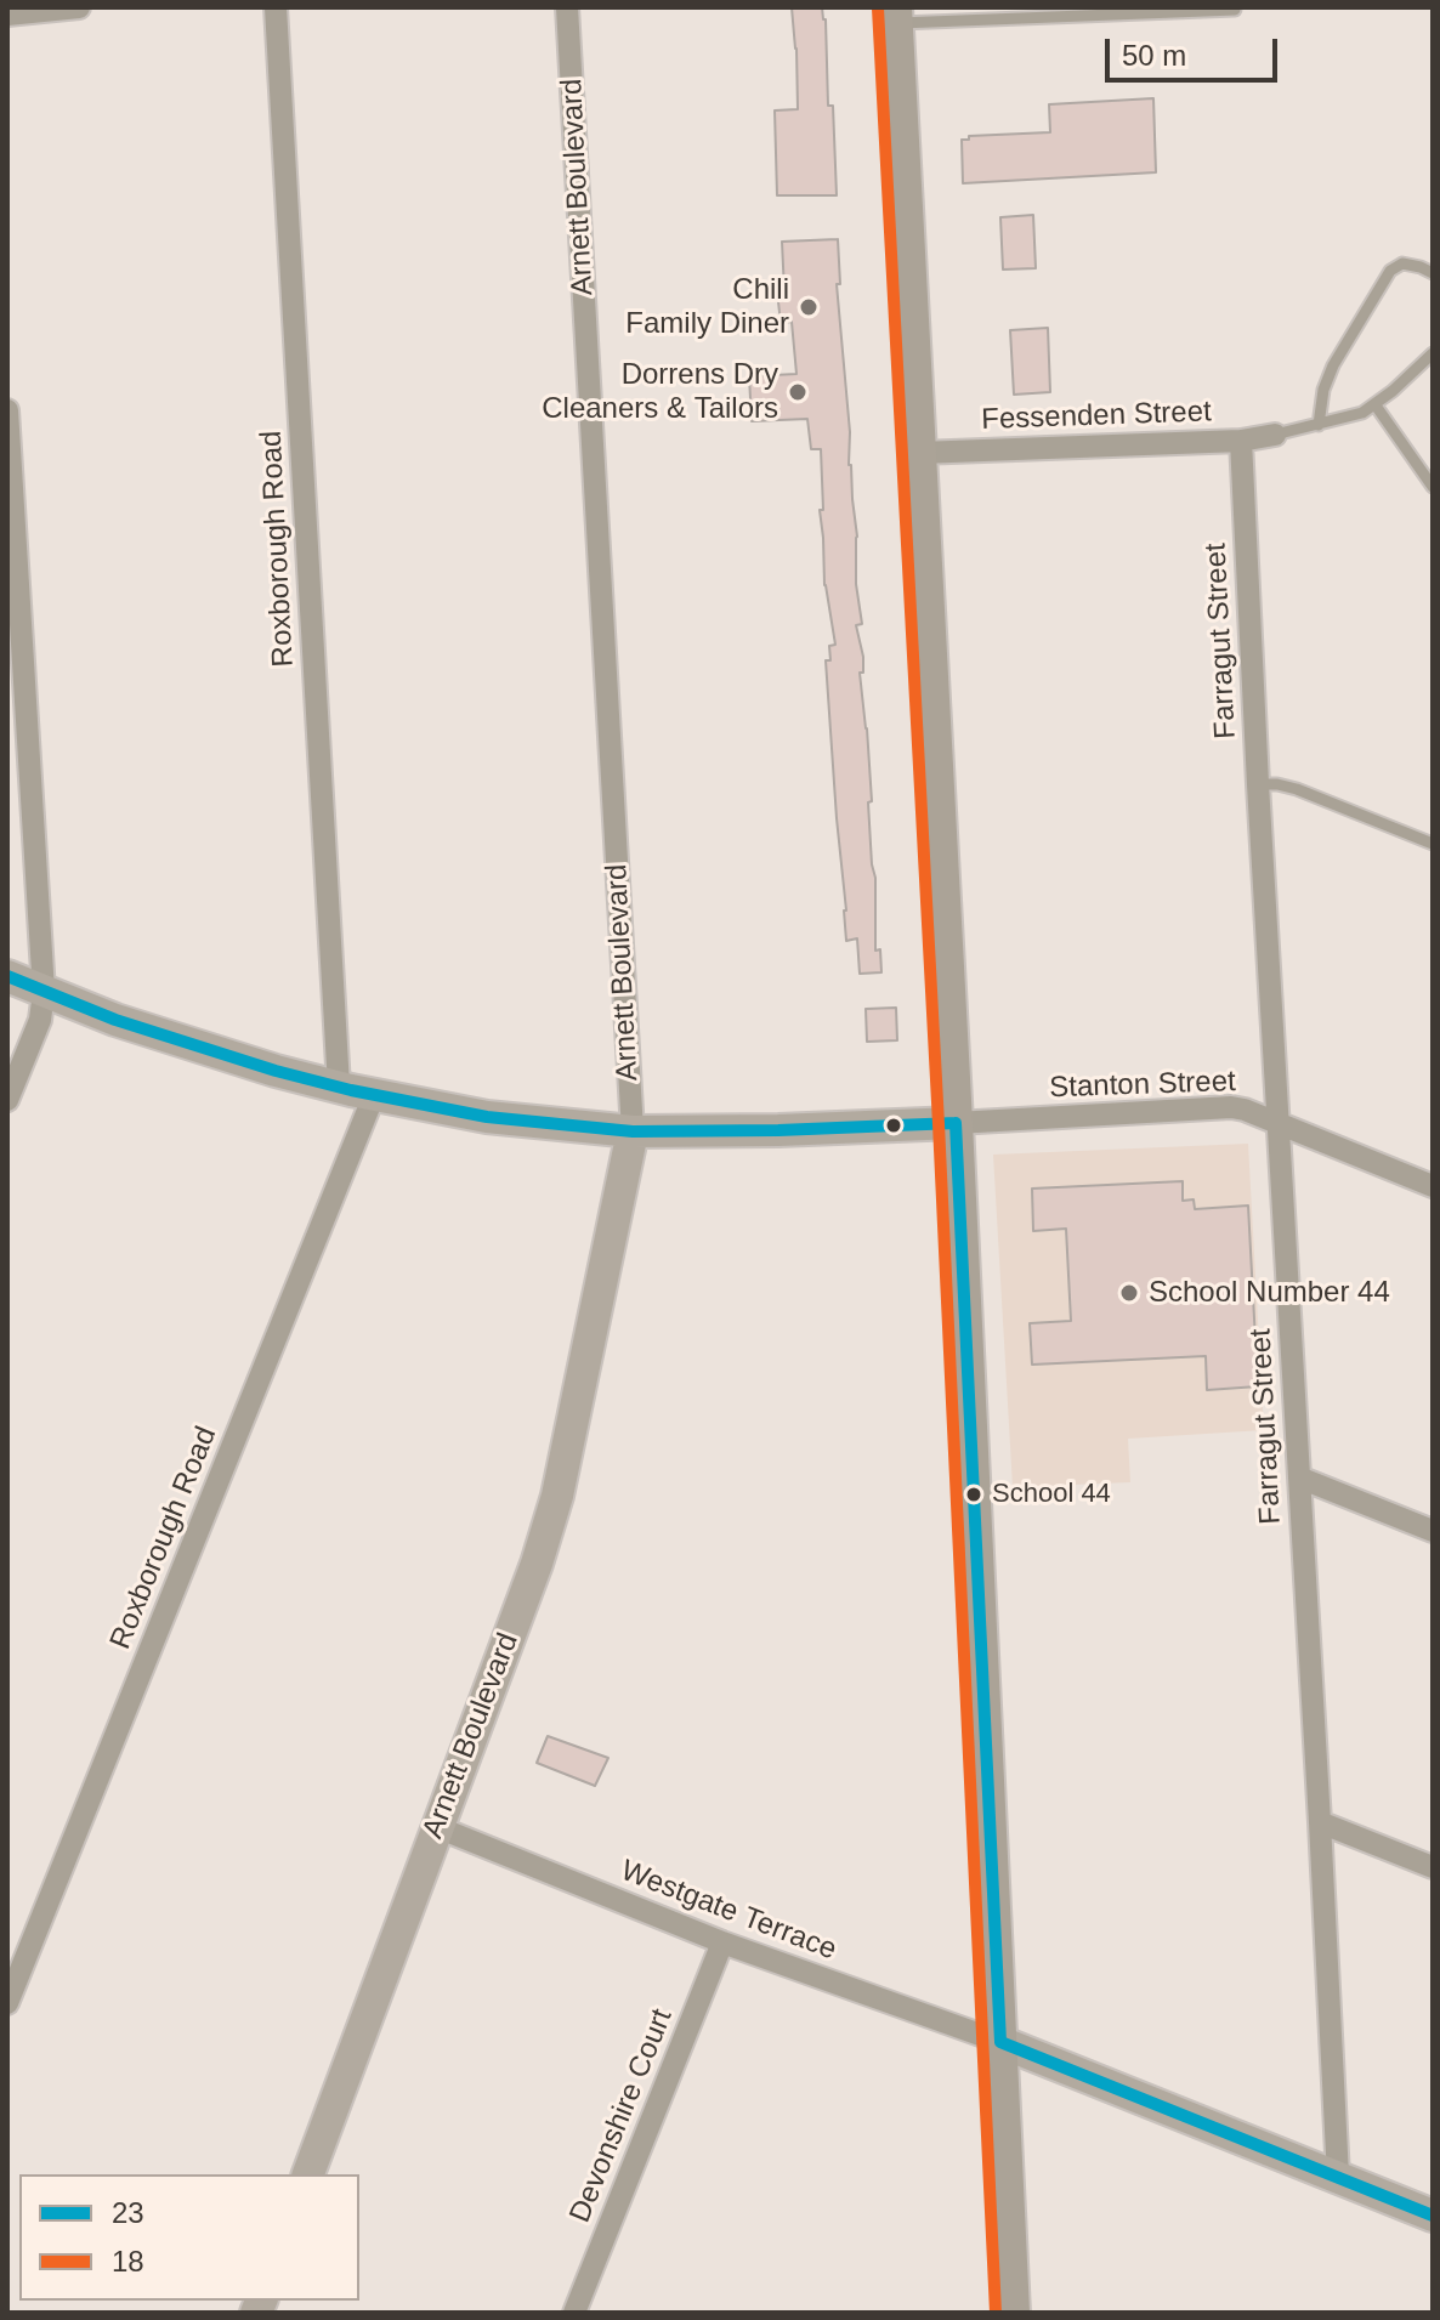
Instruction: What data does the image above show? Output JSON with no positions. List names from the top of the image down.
{
  "streets": {
    "street": [
      "Arnett Boulevard",
      "Fessenden Street",
      "Roxborough Road",
      "Farragut Street",
      "Stanton Street",
      "Westgate Terrace",
      "Devonshire Court"
    ]
  },
  "crossings": [
    ["Arnett Boulevard", "Westgate Terrace"],
    ["Fessenden Street", "Farragut Street"],
    ["Farragut Street", "Stanton Street"],
    ["Westgate Terrace", "Devonshire Court"]
  ],
  "places": [
    "Chili Family Diner",
    "Dorrens Dry Cleaners & Tailors",
    "School Number 44",
    "School 44"
  ],
  "lines": ["transit line 18", "transit line 23"],
  "legend": ["23", "18"],
  "scale_bar": "50 m"
}
